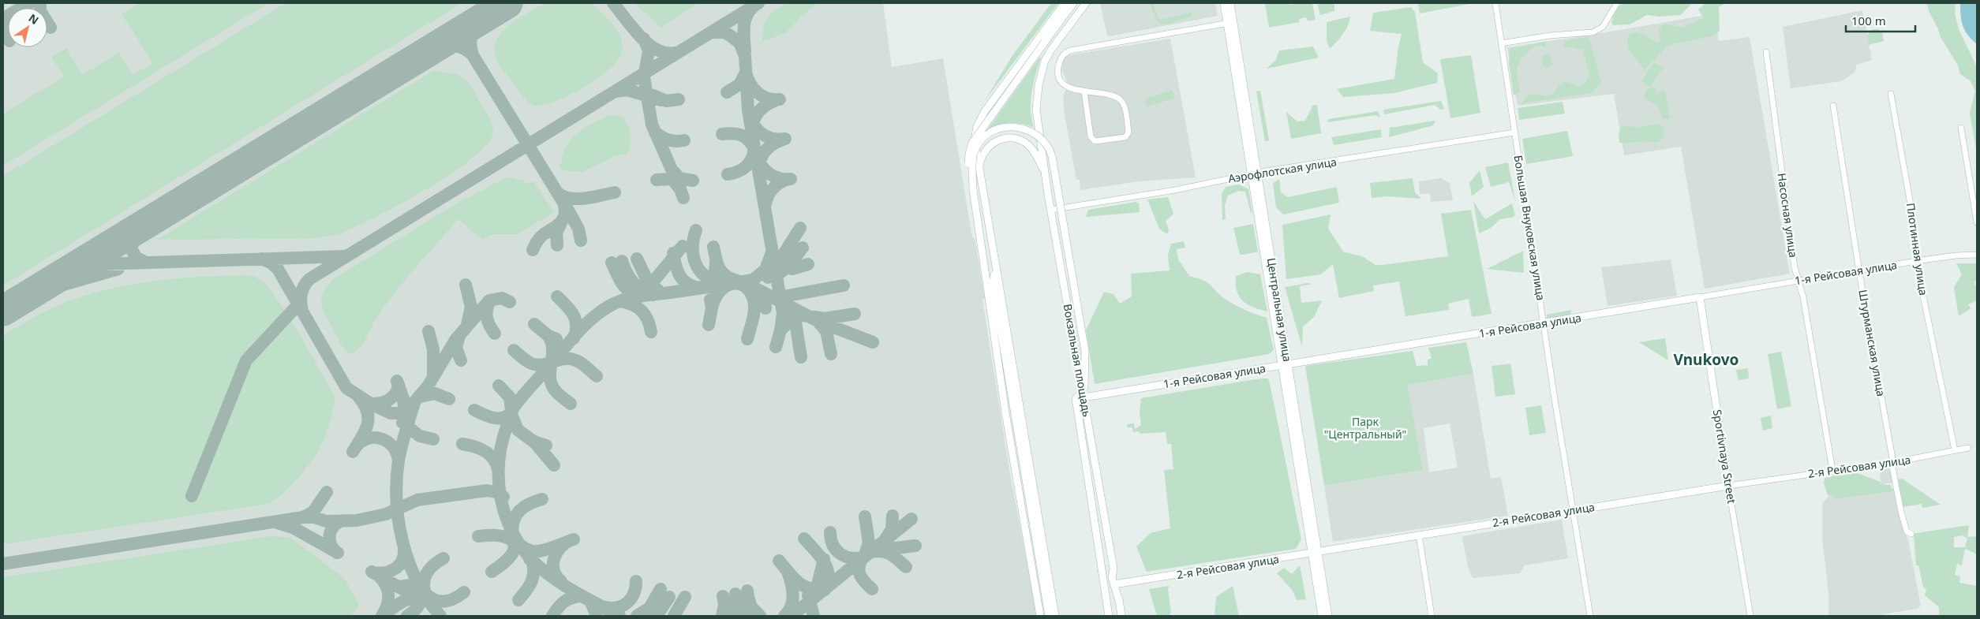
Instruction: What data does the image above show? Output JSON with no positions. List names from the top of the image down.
{
  "streets": {
    "main road": [
      "1-я Рейсовая улица",
      "Центральная улица",
      "Вокзальная площадь",
      "Sportivnaya Street",
      "2-я Рейсовая улица"
    ],
    "street": [
      "Аэрофлотская улица",
      "Насосная улица",
      "Большая Внуковская улица",
      "Плотинная улица",
      "Штурманская улица"
    ]
  },
  "crossings": [
    ["Аэрофлотская улица", "Большая Внуковская улица"],
    ["Аэрофлотская улица", "Центральная улица"],
    ["Аэрофлотская улица", "Вокзальная площадь"],
    ["Насосная улица", "1-я Рейсовая улица"],
    ["Насосная улица", "2-я Рейсовая улица"],
    ["Большая Внуковская улица", "1-я Рейсовая улица"],
    ["Большая Внуковская улица", "2-я Рейсовая улица"],
    ["Плотинная улица", "1-я Рейсовая улица"],
    ["Плотинная улица", "2-я Рейсовая улица"],
    ["1-я Рейсовая улица", "Центральная улица"],
    ["1-я Рейсовая улица", "Штурманская улица"],
    ["1-я Рейсовая улица", "Вокзальная площадь"],
    ["1-я Рейсовая улица", "Sportivnaya Street"],
    ["Центральная улица", "2-я Рейсовая улица"],
    ["Штурманская улица", "2-я Рейсовая улица"],
    ["Вокзальная площадь", "2-я Рейсовая улица"],
    ["Sportivnaya Street", "2-я Рейсовая улица"]
  ],
  "districts": ["Vnukovo"],
  "parks": ["Парк \"Центральный\""],
  "scale_bar": "100 m",
  "north": "top right"
}
